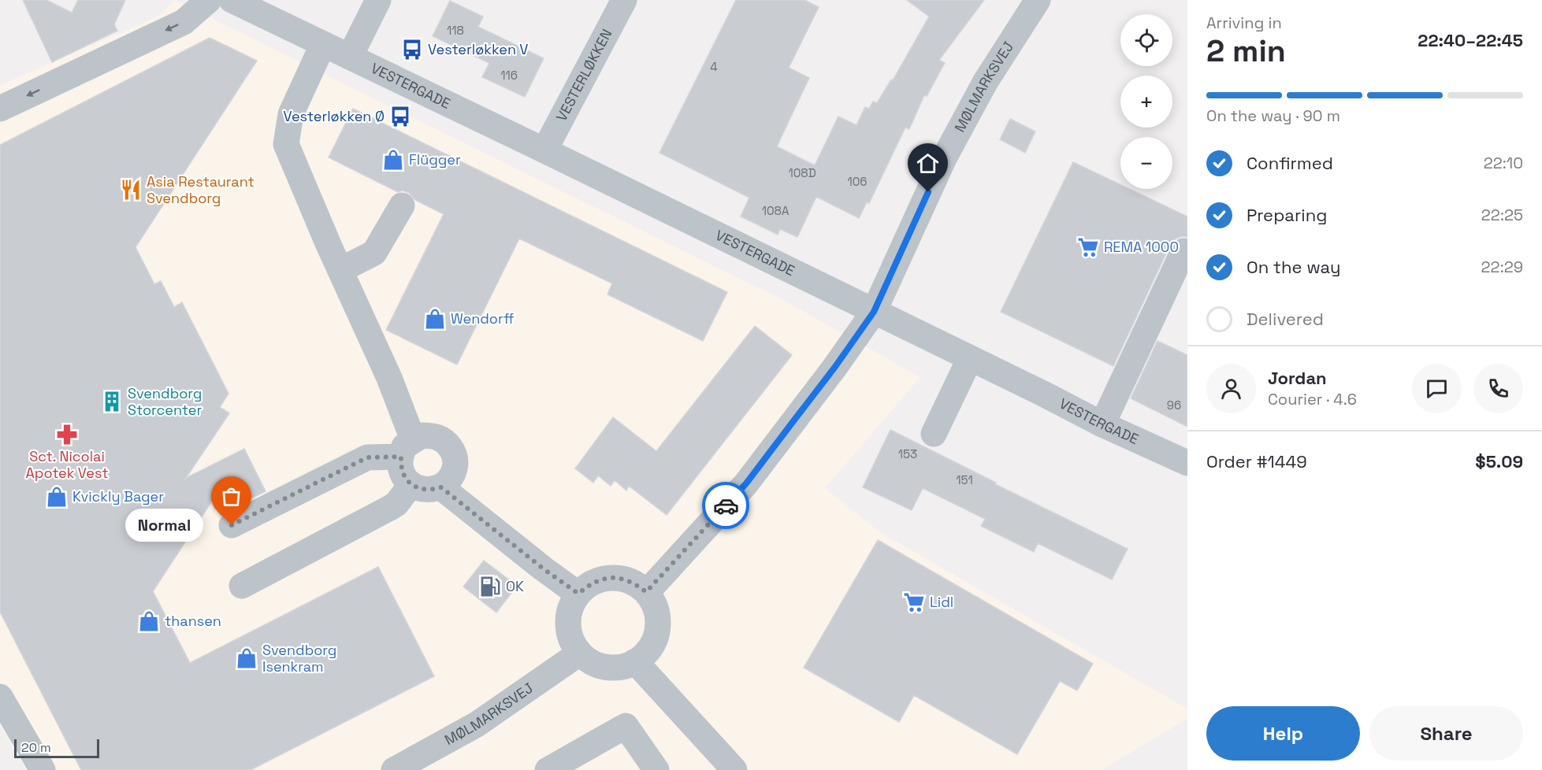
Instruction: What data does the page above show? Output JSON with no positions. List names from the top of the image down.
{
  "streets": {
    "street": ["VESTERLØKKEN", "VESTERGADE", "MØLMARKSVEJ"]
  },
  "crossings": [
    ["VESTERLØKKEN", "VESTERGADE"],
    ["VESTERGADE", "MØLMARKSVEJ"]
  ],
  "places": {
    "bus stop": ["Vesterløkken V", "Vesterløkken Ø"],
    "shop": [
      "Flügger",
      "Wendorff",
      "Kvickly Bager",
      "thansen",
      "Svendborg Isenkram"
    ],
    "restaurant": ["Asia Restaurant Svendborg"],
    "supermarket": ["REMA 1000", "Lidl"],
    "building": ["Svendborg Storcenter"],
    "pharmacy": ["Sct. Nicolai Apotek Vest"],
    "other": ["Normal"],
    "fuel station": ["OK"]
  },
  "house_numbers": [
    "118",
    "4",
    "116",
    "108D",
    "106",
    "108A",
    "96",
    "153",
    "151"
  ],
  "scale_bar": "20 m",
  "page": {
    "heading": ["2 min", "Arriving in", "22:40–22:45"],
    "panel": [
      "Jordan",
      "Courier · 4.6",
      "Order #1449",
      "$5.09"
    ],
    "map_buttons": ["+", "−"],
    "bar": "On the way · 90 m",
    "list": [
      ["Confirmed", "22:10"],
      ["Preparing", "22:25"],
      ["On the way", "22:29"],
      "Delivered"
    ],
    "bubble": "Normal",
    "buttons": ["Help", "Share"],
    "scale": "20 m"
  }
}
